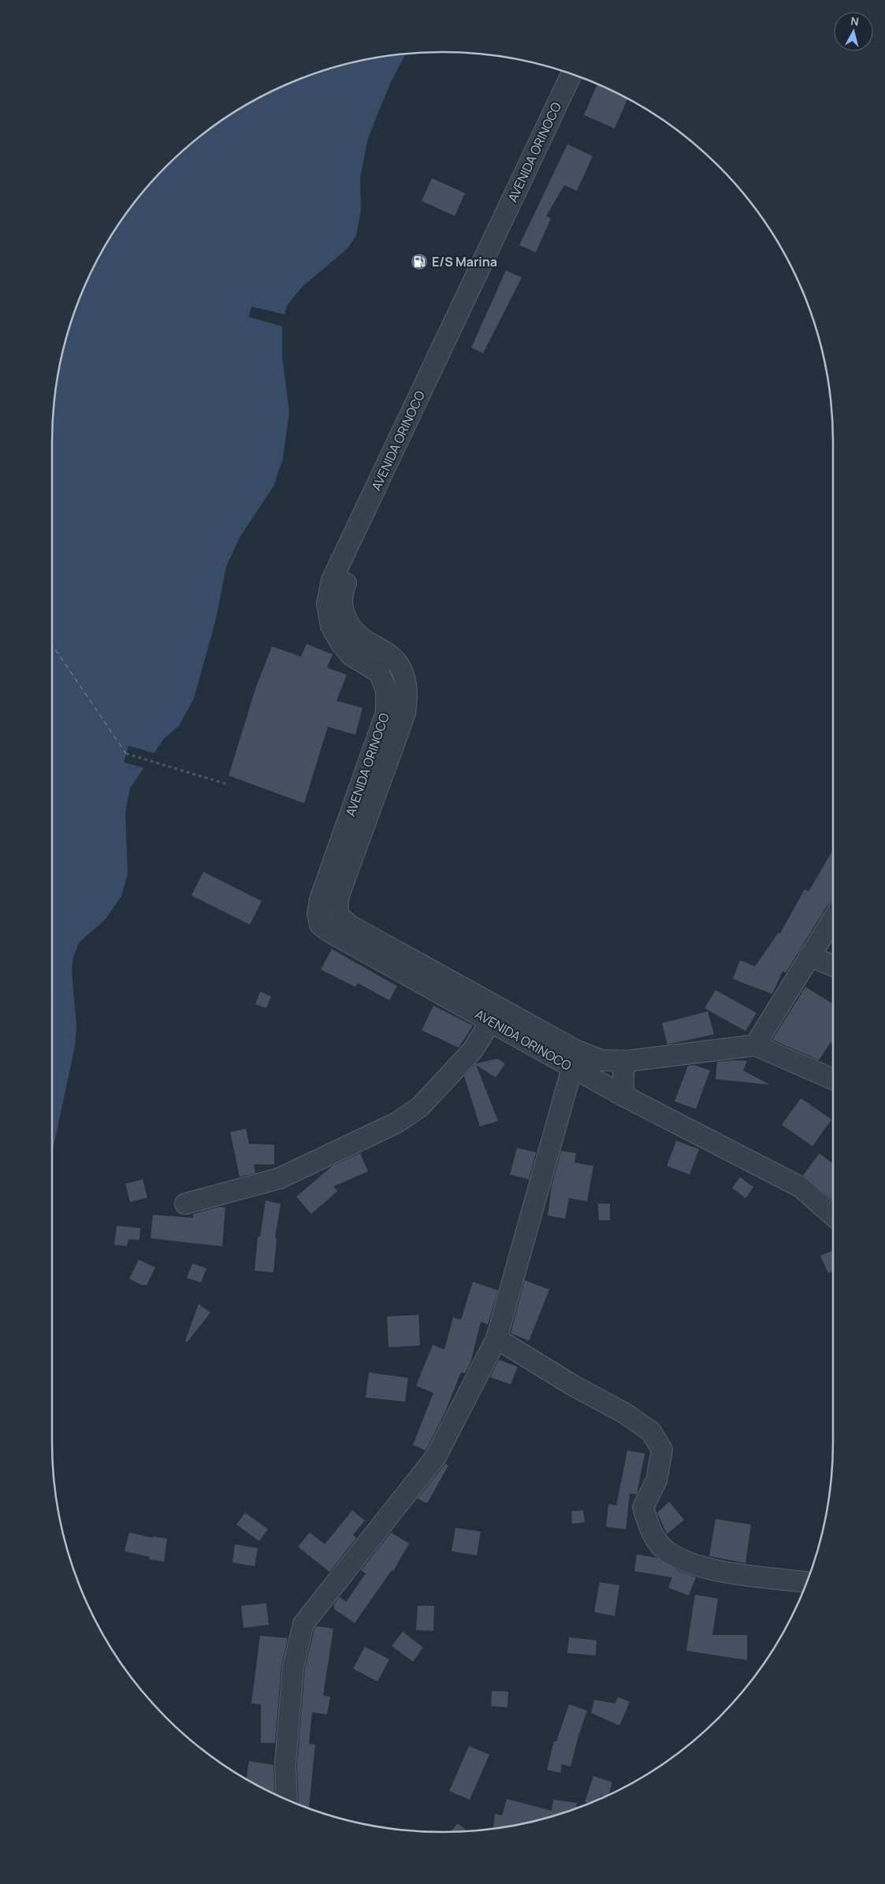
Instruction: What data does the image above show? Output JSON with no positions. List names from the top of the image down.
{
  "streets": {
    "street": ["AVENIDA ORINOCO"]
  },
  "places": {
    "fuel station": ["E/S Marina"]
  },
  "north": "top"
}
